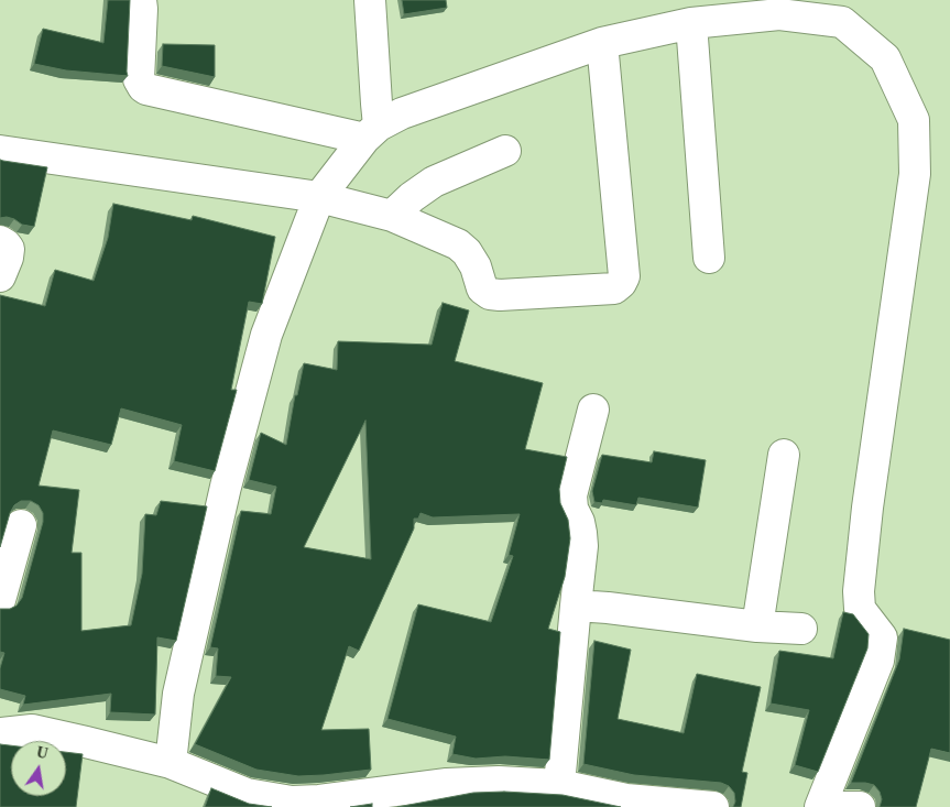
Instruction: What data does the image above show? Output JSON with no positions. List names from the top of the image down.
{
  "north": "top"
}
